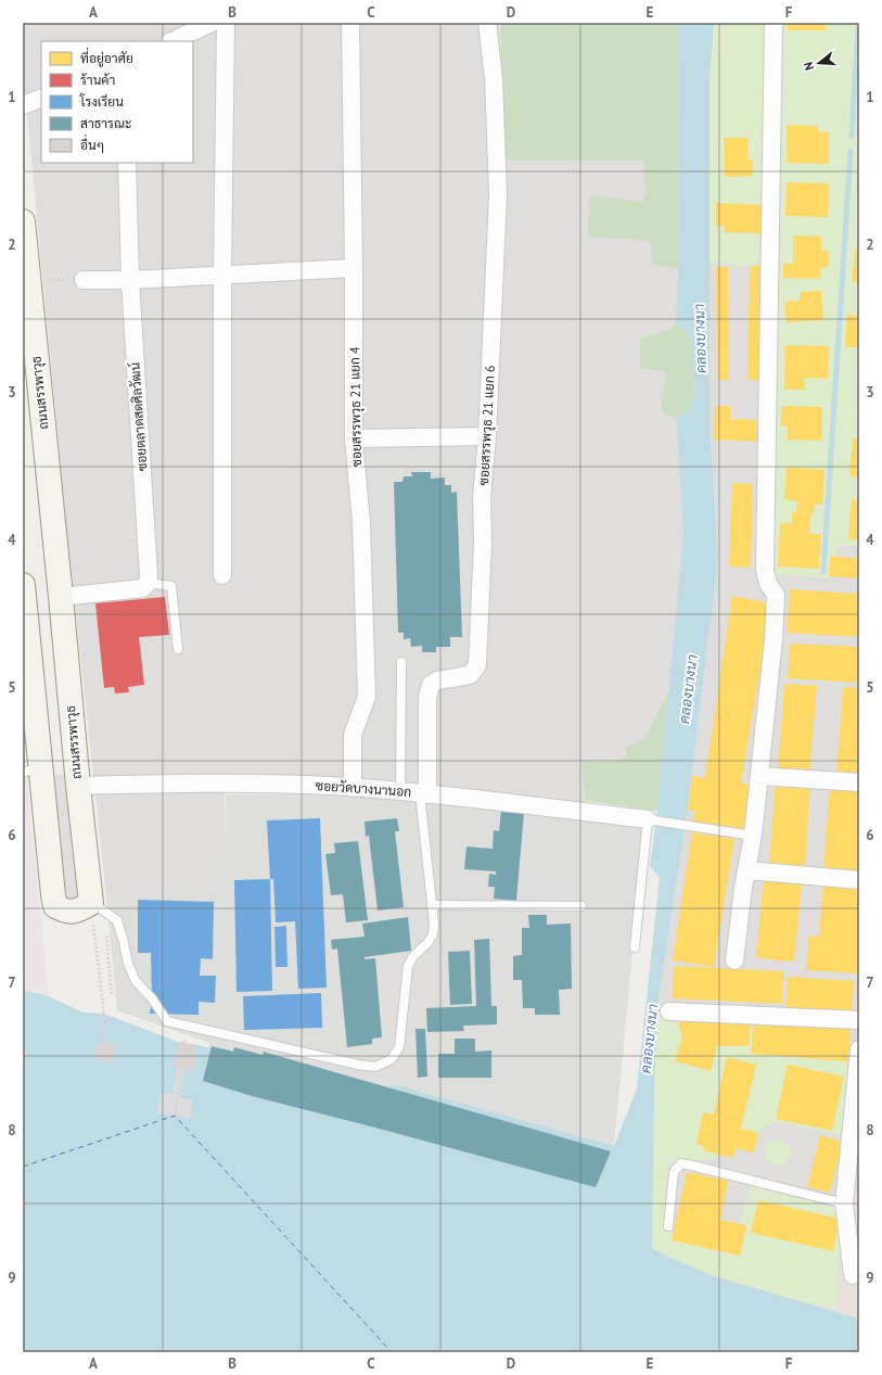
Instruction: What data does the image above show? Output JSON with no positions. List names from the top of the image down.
{
  "streets": {
    "street": [
      "ถนนสรรพาวุธ",
      "ซอยสรรพวุธ 21 แยก 4",
      "ซอยตลาดสดศิลวัฒน์",
      "ซอยสรรพวุธ 21 แยก 6",
      "ซอยวัดบางนานอก"
    ]
  },
  "crossings": [
    ["ถนนสรรพาวุธ", "ซอยวัดบางนานอก"],
    ["ซอยสรรพวุธ 21 แยก 4", "ซอยวัดบางนานอก"],
    ["ซอยสรรพวุธ 21 แยก 6", "ซอยวัดบางนานอก"]
  ],
  "water": ["คลองบางนา"],
  "legend": [
    "ที่อยู่อาศัย",
    "ร้านค้า",
    "โรงเรียน",
    "สาธารณะ",
    "อื่นๆ"
  ],
  "north": "left",
  "grid": {
    "columns": [
      "A",
      "B",
      "C",
      "D",
      "E",
      "F"
    ],
    "rows": [
      "1",
      "2",
      "3",
      "4",
      "5",
      "6",
      "7",
      "8",
      "9"
    ]
  }
}
